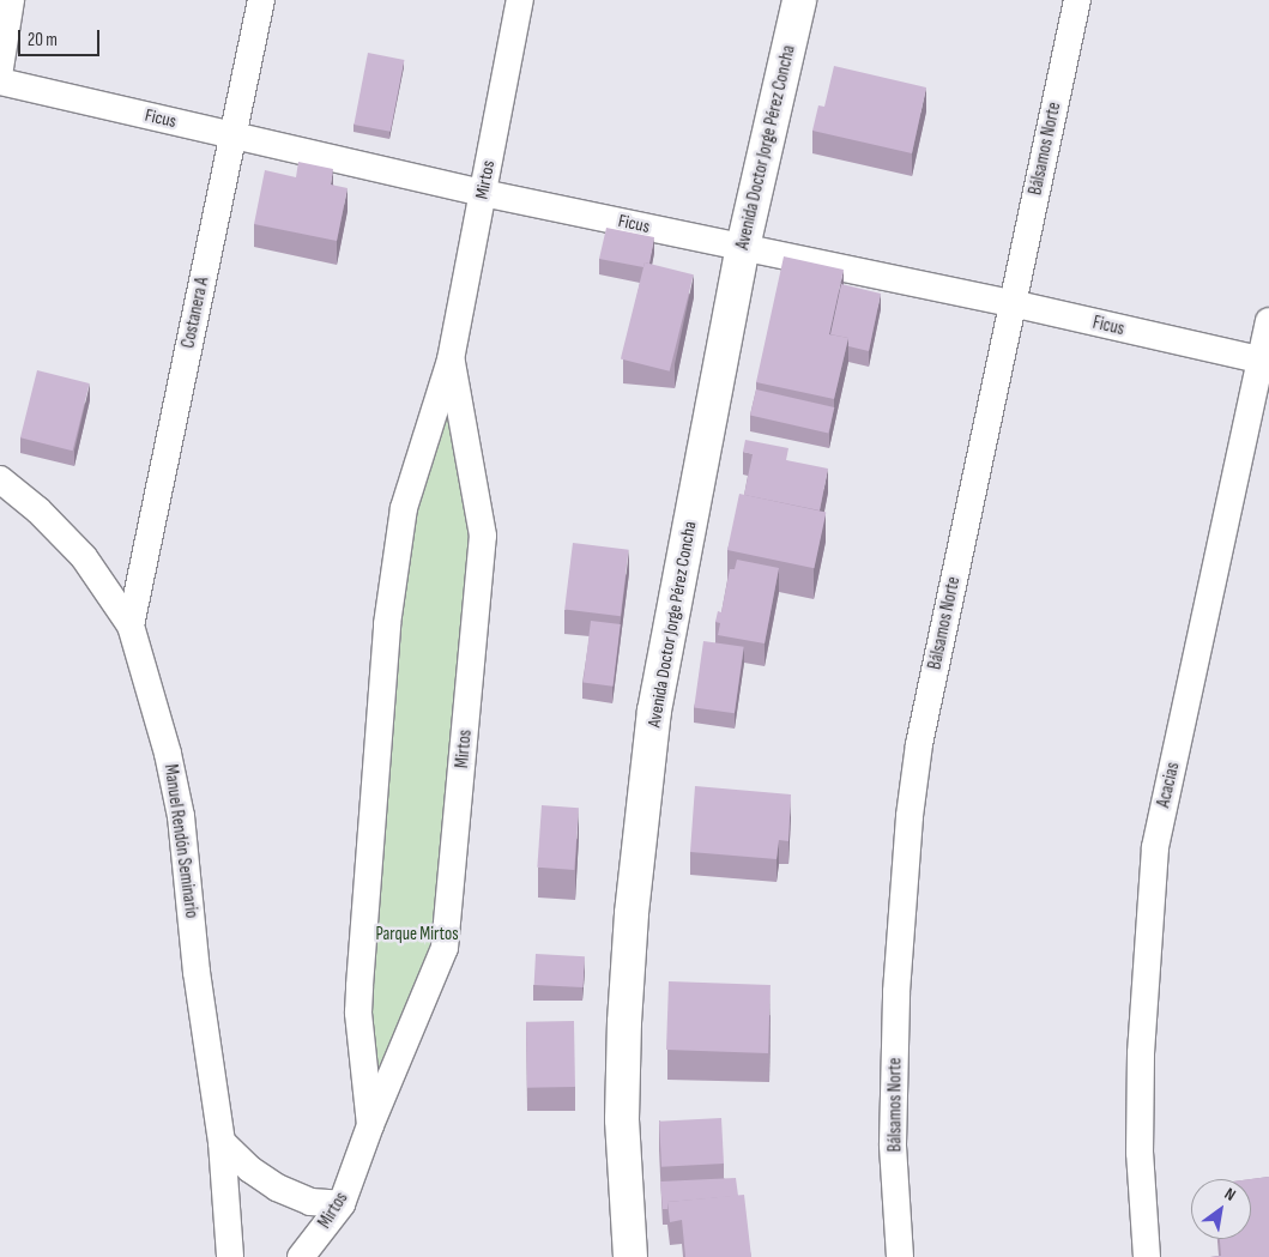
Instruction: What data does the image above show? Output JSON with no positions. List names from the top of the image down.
{
  "streets": {
    "street": [
      "Ficus",
      "Avenida Doctor Jorge Pérez Concha",
      "Bálsamos Norte",
      "Mirtos",
      "Costanera A",
      "Acacias",
      "Manuel Rendón Seminario"
    ]
  },
  "crossings": [
    ["Ficus", "Avenida Doctor Jorge Pérez Concha"],
    ["Ficus", "Bálsamos Norte"],
    ["Ficus", "Mirtos"],
    ["Ficus", "Costanera A"],
    ["Ficus", "Acacias"],
    ["Costanera A", "Manuel Rendón Seminario"]
  ],
  "parks": ["Parque Mirtos"],
  "scale_bar": "20 m",
  "north": "top right"
}
